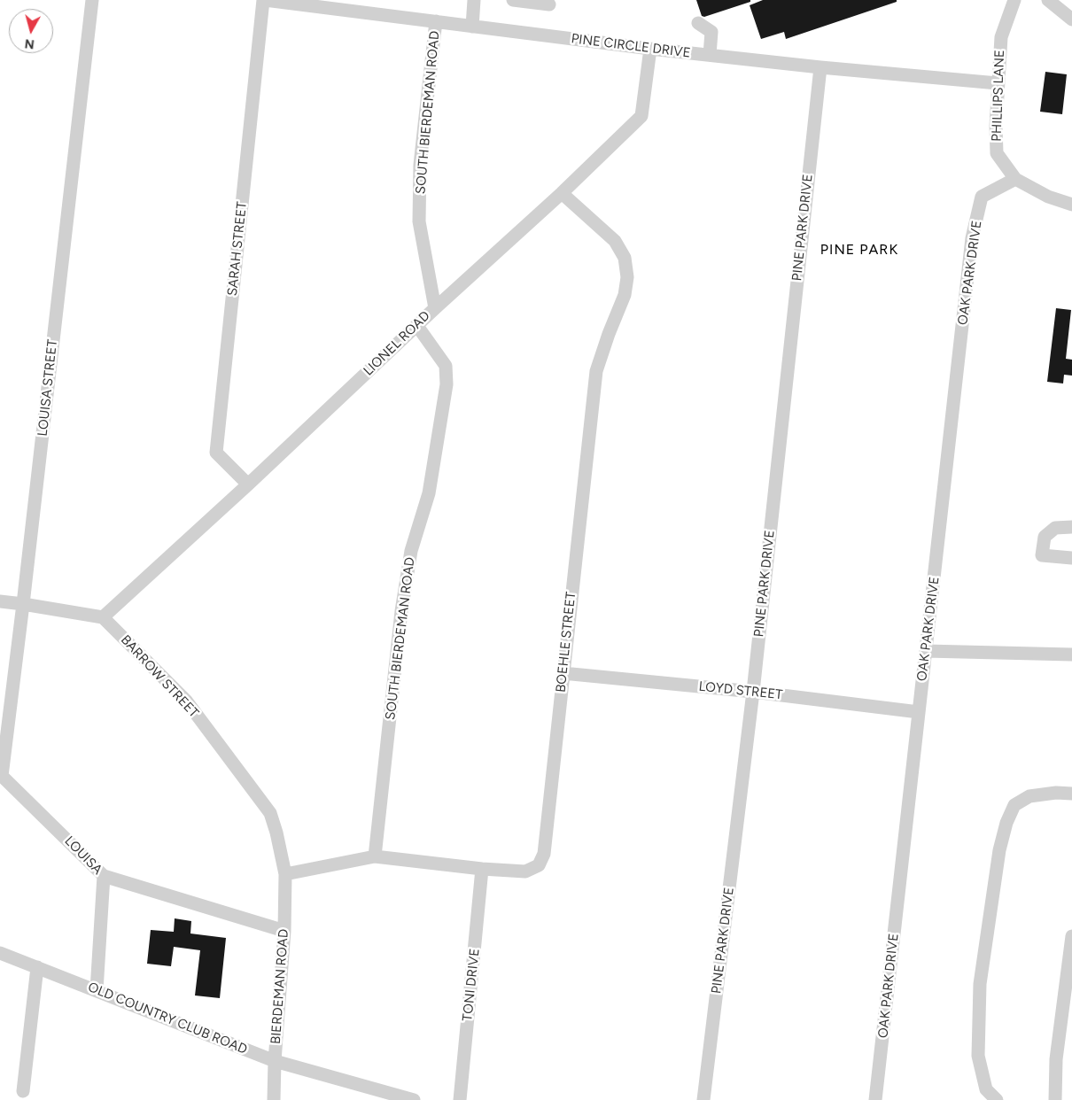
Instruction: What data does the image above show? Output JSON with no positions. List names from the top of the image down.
{
  "streets": {
    "street": [
      "PINE CIRCLE DRIVE",
      "PHILLIPS LANE",
      "SOUTH BIERDEMAN ROAD",
      "PINE PARK DRIVE",
      "SARAH STREET",
      "OAK PARK DRIVE",
      "LIONEL ROAD",
      "LOUISA STREET",
      "BOEHLE STREET",
      "BARROW STREET",
      "LOYD STREET",
      "LOUISA",
      "TONI DRIVE",
      "BIERDEMAN ROAD",
      "OLD COUNTRY CLUB ROAD"
    ]
  },
  "crossings": [
    ["PINE CIRCLE DRIVE", "PHILLIPS LANE"],
    ["PINE CIRCLE DRIVE", "SOUTH BIERDEMAN ROAD"],
    ["PINE CIRCLE DRIVE", "PINE PARK DRIVE"],
    ["PINE CIRCLE DRIVE", "SARAH STREET"],
    ["PINE CIRCLE DRIVE", "LIONEL ROAD"],
    ["PHILLIPS LANE", "OAK PARK DRIVE"],
    ["SOUTH BIERDEMAN ROAD", "LIONEL ROAD"],
    ["SOUTH BIERDEMAN ROAD", "BOEHLE STREET"],
    ["PINE PARK DRIVE", "LOYD STREET"],
    ["SARAH STREET", "LIONEL ROAD"],
    ["OAK PARK DRIVE", "LOYD STREET"],
    ["LIONEL ROAD", "BOEHLE STREET"],
    ["LIONEL ROAD", "BARROW STREET"],
    ["LOUISA STREET", "LOUISA"],
    ["BOEHLE STREET", "BARROW STREET"],
    ["BOEHLE STREET", "LOYD STREET"],
    ["BOEHLE STREET", "TONI DRIVE"],
    ["BOEHLE STREET", "BIERDEMAN ROAD"],
    ["BARROW STREET", "BIERDEMAN ROAD"],
    ["LOUISA", "OLD COUNTRY CLUB ROAD"],
    ["BIERDEMAN ROAD", "OLD COUNTRY CLUB ROAD"]
  ],
  "districts": ["PINE PARK"],
  "north": "bottom"
}
